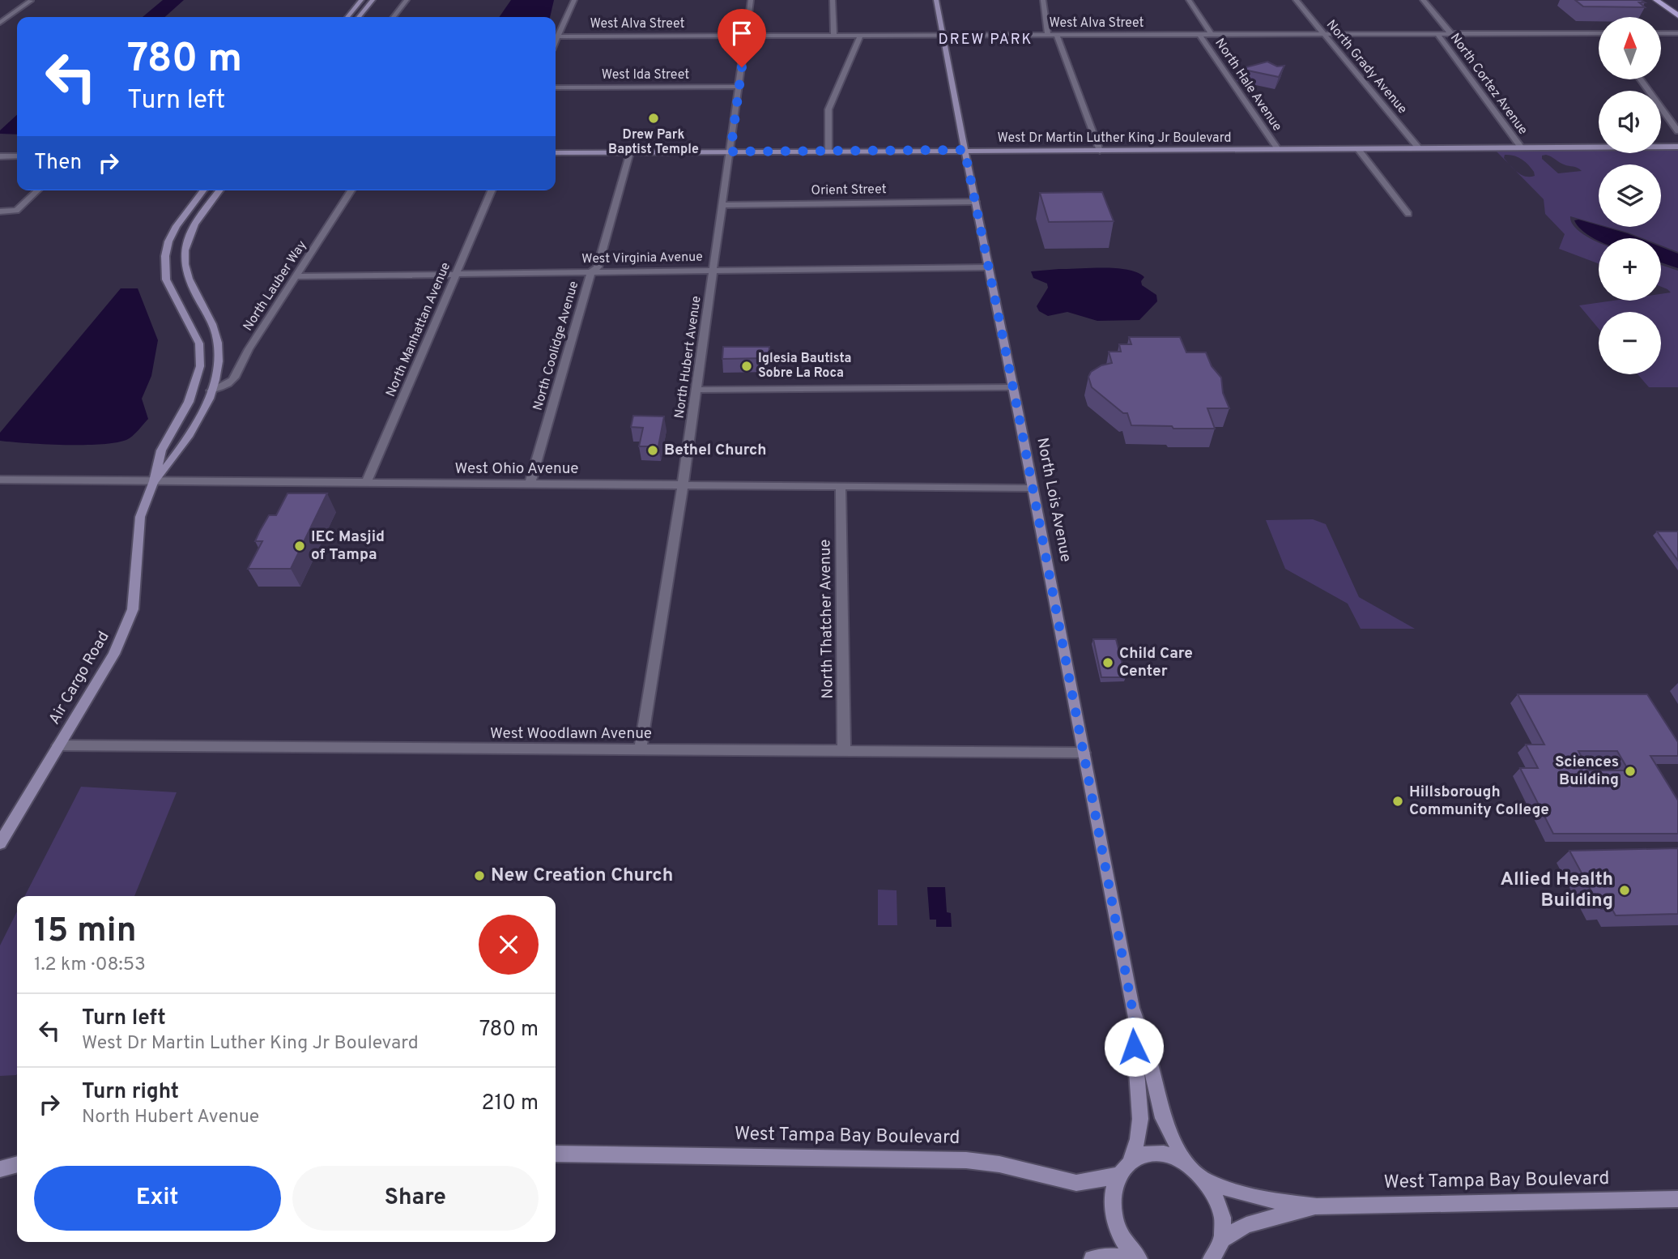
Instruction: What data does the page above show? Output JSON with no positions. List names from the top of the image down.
{
  "streets": {
    "street": [
      "West Alva Street",
      "North Grady Avenue",
      "West Ida Street",
      "North Cortez Avenue",
      "North Hale Avenue",
      "West Dr Martin Luther King Jr Boulevard",
      "Orient Street",
      "West Virginia Avenue",
      "North Lauber Way",
      "North Manhattan Avenue",
      "North Coolidge Avenue",
      "North Hubert Avenue",
      "West Ohio Avenue",
      "North Lois Avenue",
      "North Thatcher Avenue",
      "Air Cargo Road",
      "West Woodlawn Avenue",
      "West Tampa Bay Boulevard"
    ]
  },
  "crossings": [
    ["West Alva Street", "North Grady Avenue"],
    ["West Alva Street", "North Cortez Avenue"],
    ["West Alva Street", "North Hale Avenue"],
    ["West Alva Street", "North Hubert Avenue"],
    ["West Alva Street", "North Lois Avenue"],
    ["North Grady Avenue", "West Dr Martin Luther King Jr Boulevard"],
    ["West Ida Street", "North Hubert Avenue"],
    ["North Cortez Avenue", "West Dr Martin Luther King Jr Boulevard"],
    ["North Hale Avenue", "West Dr Martin Luther King Jr Boulevard"],
    ["West Dr Martin Luther King Jr Boulevard", "North Coolidge Avenue"],
    ["West Dr Martin Luther King Jr Boulevard", "North Hubert Avenue"],
    ["West Dr Martin Luther King Jr Boulevard", "North Lois Avenue"],
    ["Orient Street", "North Hubert Avenue"],
    ["Orient Street", "North Lois Avenue"],
    ["West Virginia Avenue", "North Lauber Way"],
    ["West Virginia Avenue", "North Manhattan Avenue"],
    ["West Virginia Avenue", "North Coolidge Avenue"],
    ["West Virginia Avenue", "North Hubert Avenue"],
    ["West Virginia Avenue", "North Lois Avenue"],
    ["North Lauber Way", "Air Cargo Road"],
    ["North Manhattan Avenue", "West Ohio Avenue"],
    ["North Coolidge Avenue", "West Ohio Avenue"],
    ["North Hubert Avenue", "West Ohio Avenue"],
    ["North Hubert Avenue", "West Woodlawn Avenue"],
    ["West Ohio Avenue", "North Lois Avenue"],
    ["West Ohio Avenue", "North Thatcher Avenue"],
    ["West Ohio Avenue", "Air Cargo Road"],
    ["North Lois Avenue", "West Woodlawn Avenue"],
    ["North Lois Avenue", "West Tampa Bay Boulevard"],
    ["North Thatcher Avenue", "West Woodlawn Avenue"],
    ["Air Cargo Road", "West Woodlawn Avenue"]
  ],
  "districts": ["DREW PARK"],
  "places": [
    "Drew Park Baptist Temple",
    "Iglesia Bautista Sobre La Roca",
    "Bethel Church",
    "IEC Masjid of Tampa",
    "Child Care Center",
    "Sciences Building",
    "Hillsborough Community College",
    "New Creation Church",
    "Allied Health Building"
  ],
  "north": "top",
  "page": {
    "map_buttons": ["+", "−"],
    "turn": ["780 m", "Turn left"],
    "then": "Then",
    "heading": ["15 min", "1.2 km · 08:53"],
    "list": [
      {
        "name": "Turn left",
        "note": "West Dr Martin Luther King Jr Boulevard",
        "value": "780 m"
      },
      {
        "name": "Turn right",
        "note": "North Hubert Avenue",
        "value": "210 m"
      }
    ],
    "buttons": ["Exit", "Share"]
  }
}
